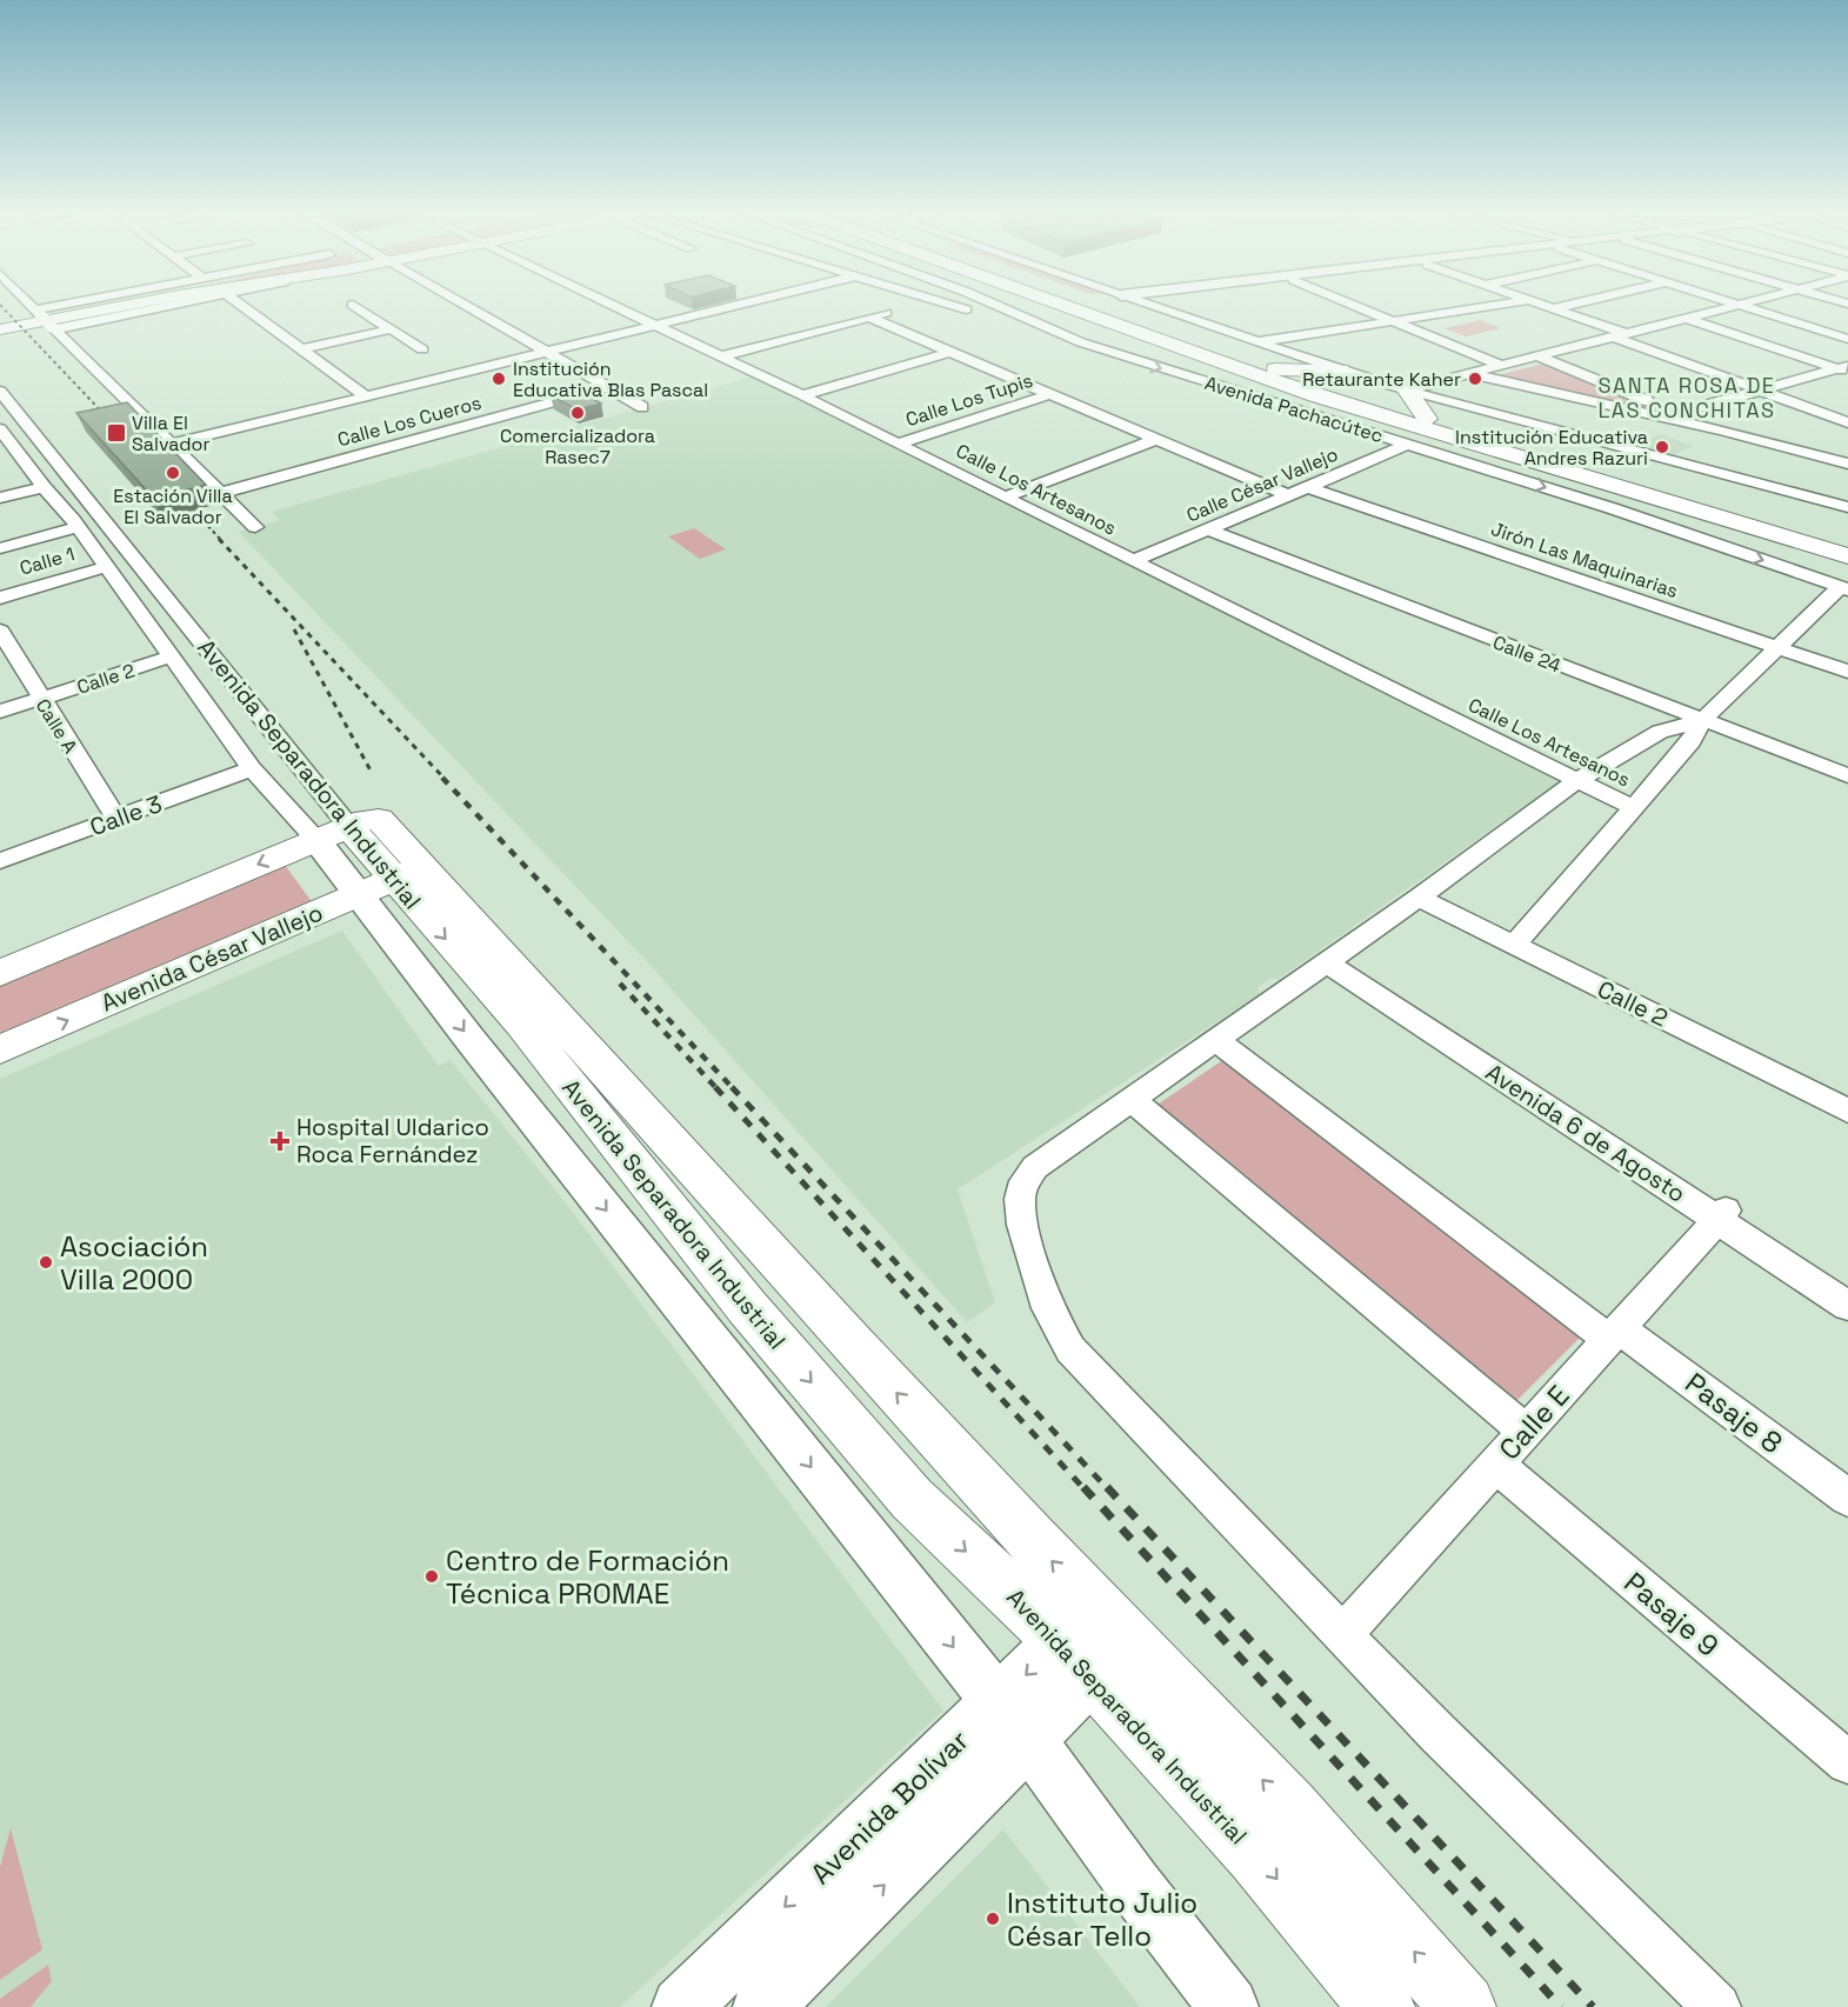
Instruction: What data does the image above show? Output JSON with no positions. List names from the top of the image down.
{
  "streets": {
    "main road": ["Avenida Pachacútec", "Avenida Separadora Industrial", "Avenida César Vallejo"],
    "street": [
      "Calle Los Tupis",
      "Calle Los Cueros",
      "Calle César Vallejo",
      "Calle Los Artesanos",
      "Jirón Las Maquinarias",
      "Calle 1",
      "Calle 24",
      "Calle 2",
      "Calle A",
      "Calle 3",
      "Avenida 6 de Agosto",
      "Pasaje 8",
      "Calle E",
      "Pasaje 9",
      "Avenida Bolívar"
    ]
  },
  "crossings": [
    ["Calle Los Tupis", "Calle Los Artesanos"],
    ["Avenida Pachacútec", "Calle César Vallejo"],
    ["Calle César Vallejo", "Calle Los Artesanos"],
    ["Calle César Vallejo", "Jirón Las Maquinarias"],
    ["Calle César Vallejo", "Calle 24"],
    ["Calle 1", "Avenida Separadora Industrial"],
    ["Calle 2", "Calle A"],
    ["Calle 2", "Avenida Separadora Industrial"],
    ["Calle A", "Calle 3"],
    ["Avenida Separadora Industrial", "Calle 3"],
    ["Avenida Separadora Industrial", "Avenida César Vallejo"],
    ["Avenida Separadora Industrial", "Avenida Bolívar"],
    ["Avenida 6 de Agosto", "Calle E"],
    ["Pasaje 8", "Calle E"],
    ["Calle E", "Pasaje 9"]
  ],
  "districts": ["SANTA ROSA DE LAS CONCHITAS"],
  "places": {
    "other": [
      "Institución Educativa Blas Pascal",
      "Retaurante Kaher",
      "Comercializadora Rasec7",
      "Institución Educativa Andres Razuri",
      "Estación Villa El Salvador",
      "Asociación Villa 2000",
      "Centro de Formación Técnica PROMAE",
      "Instituto Julio César Tello"
    ],
    "transit": ["Villa El Salvador"],
    "health": ["Hospital Uldarico Roca Fernández"]
  }
}
